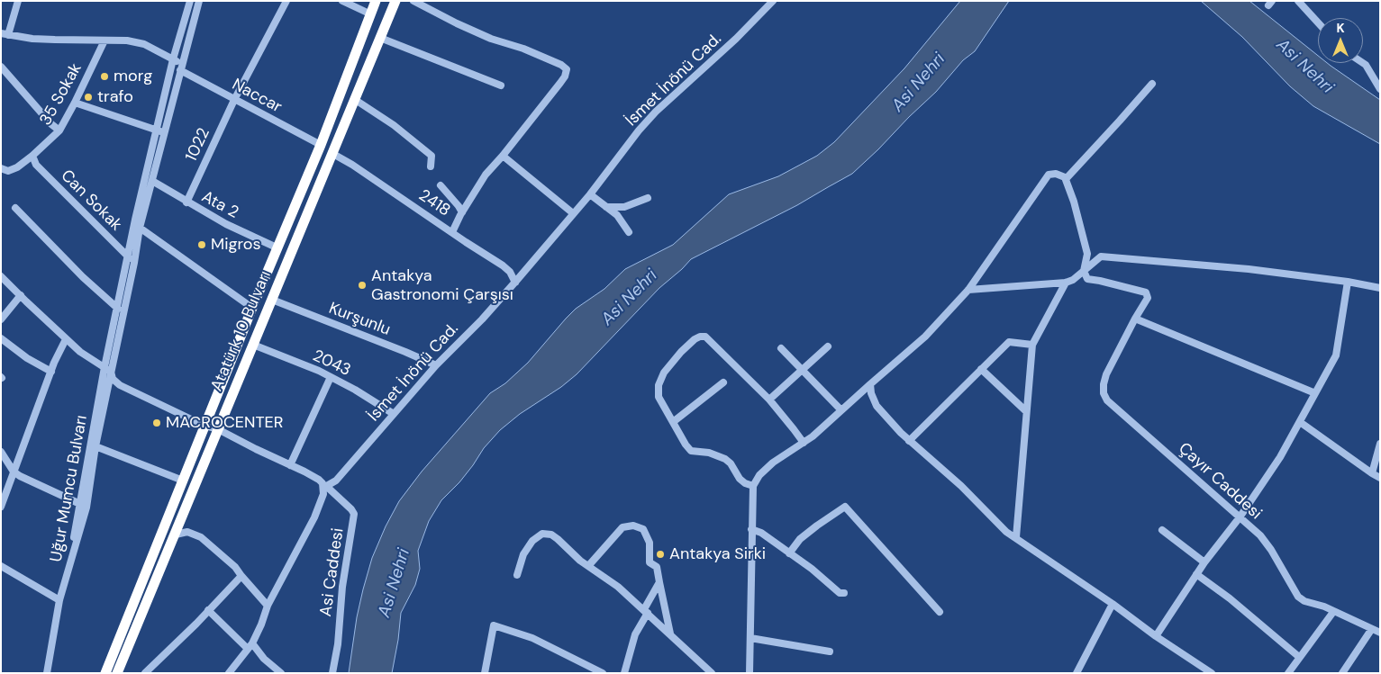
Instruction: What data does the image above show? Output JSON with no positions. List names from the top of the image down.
{
  "streets": {
    "highway": ["Atatürk 10 Bulvarı"],
    "street": [
      "İsmet İnönü Cad.",
      "35 Sokak",
      "Naccar",
      "1022",
      "Can Sokak",
      "2418",
      "Ata 2",
      "Kurşunlu",
      "2043",
      "Çayır Caddesi",
      "Uğur Mumcu Bulvarı",
      "Asi Caddesi"
    ]
  },
  "crossings": [
    ["İsmet İnönü Cad.", "2418"],
    ["İsmet İnönü Cad.", "Kurşunlu"],
    ["İsmet İnönü Cad.", "2043"],
    ["İsmet İnönü Cad.", "Asi Caddesi"],
    ["35 Sokak", "Naccar"],
    ["35 Sokak", "Can Sokak"],
    ["Naccar", "1022"],
    ["Naccar", "Atatürk 10 Bulvarı"],
    ["Naccar", "Uğur Mumcu Bulvarı"],
    ["1022", "Ata 2"],
    ["Can Sokak", "Uğur Mumcu Bulvarı"],
    ["2418", "Atatürk 10 Bulvarı"],
    ["Ata 2", "Atatürk 10 Bulvarı"],
    ["Ata 2", "Uğur Mumcu Bulvarı"],
    ["Kurşunlu", "Atatürk 10 Bulvarı"],
    ["Atatürk 10 Bulvarı", "2043"]
  ],
  "water": ["Asi Nehri"],
  "places": [
    "morg",
    "trafo",
    "Migros",
    "Antakya Gastronomi Çarşısı",
    "MACROCENTER",
    "Antakya Sirki"
  ],
  "north": "top"
}
